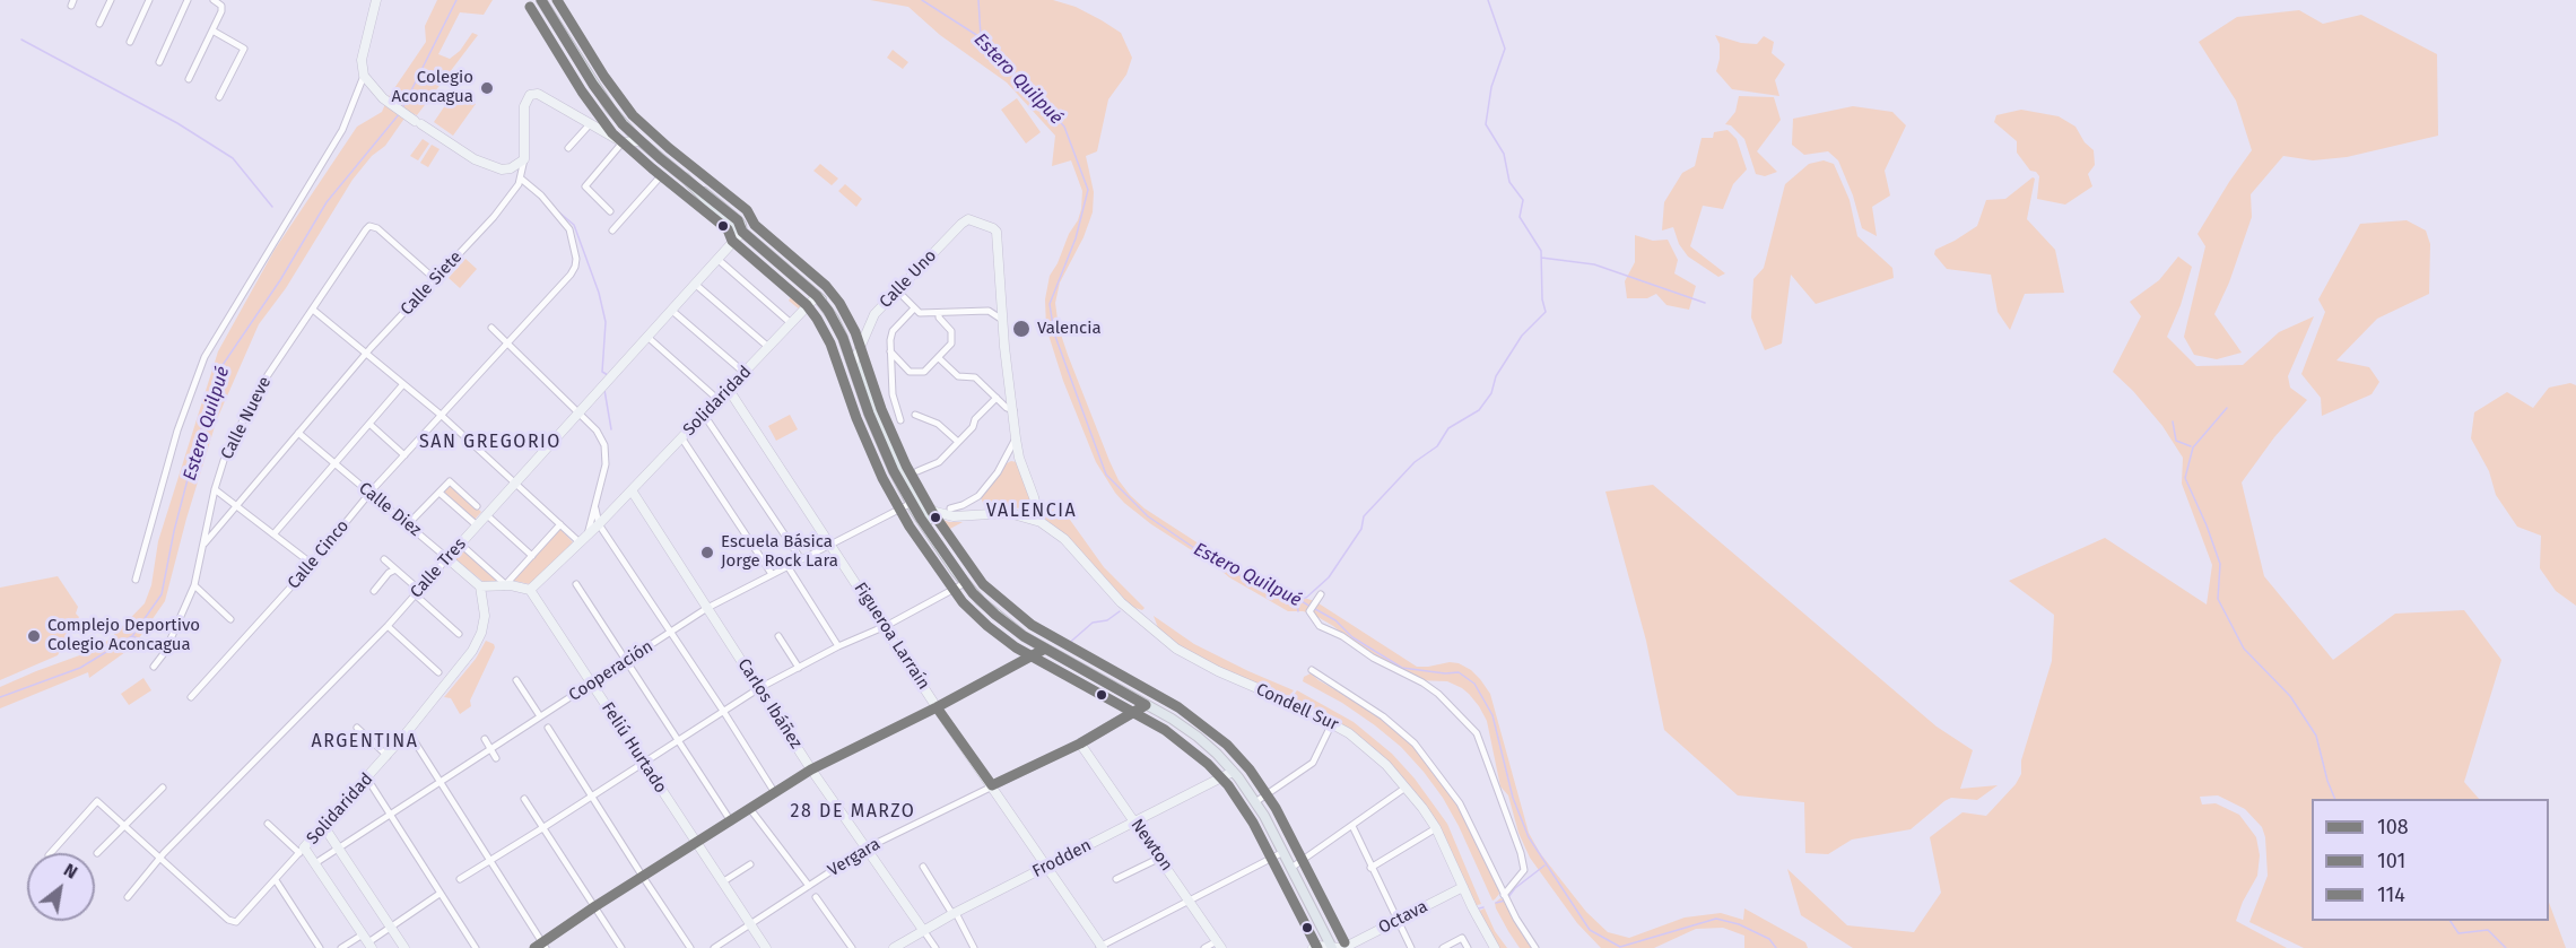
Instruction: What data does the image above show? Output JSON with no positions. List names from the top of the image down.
{
  "streets": {
    "street": [
      "Calle Uno",
      "Calle Siete",
      "Solidaridad",
      "Calle Nueve",
      "Calle Diez",
      "Calle Cinco",
      "Calle Tres",
      "Figueroa Larraín",
      "Cooperación",
      "Carlos Ibáñez",
      "Condell Sur",
      "Feliú Hurtado",
      "Newton",
      "Vergara",
      "Frodden",
      "Octava"
    ]
  },
  "crossings": [
    ["Calle Siete", "Calle Nueve"],
    ["Calle Siete", "Calle Diez"],
    ["Calle Siete", "Calle Cinco"],
    ["Solidaridad", "Calle Diez"],
    ["Solidaridad", "Calle Tres"],
    ["Solidaridad", "Figueroa Larraín"],
    ["Solidaridad", "Carlos Ibáñez"],
    ["Solidaridad", "Feliú Hurtado"],
    ["Calle Diez", "Calle Cinco"],
    ["Calle Diez", "Calle Tres"],
    ["Figueroa Larraín", "Cooperación"],
    ["Figueroa Larraín", "Vergara"],
    ["Figueroa Larraín", "Frodden"],
    ["Cooperación", "Carlos Ibáñez"],
    ["Cooperación", "Condell Sur"],
    ["Cooperación", "Feliú Hurtado"],
    ["Carlos Ibáñez", "Vergara"],
    ["Carlos Ibáñez", "Frodden"],
    ["Condell Sur", "Octava"],
    ["Feliú Hurtado", "Vergara"],
    ["Newton", "Vergara"],
    ["Newton", "Frodden"]
  ],
  "districts": [
    "SAN GREGORIO",
    "VALENCIA",
    "ARGENTINA",
    "28 DE MARZO"
  ],
  "water": ["Estero Quilpué"],
  "places": [
    "Colegio Aconcagua",
    "Valencia",
    "Escuela Básica Jorge Rock Lara",
    "Complejo Deportivo Colegio Aconcagua"
  ],
  "lines": ["transit line 108", "transit line 114", "transit line 101"],
  "legend": ["108", "101", "114"],
  "north": "top right"
}
